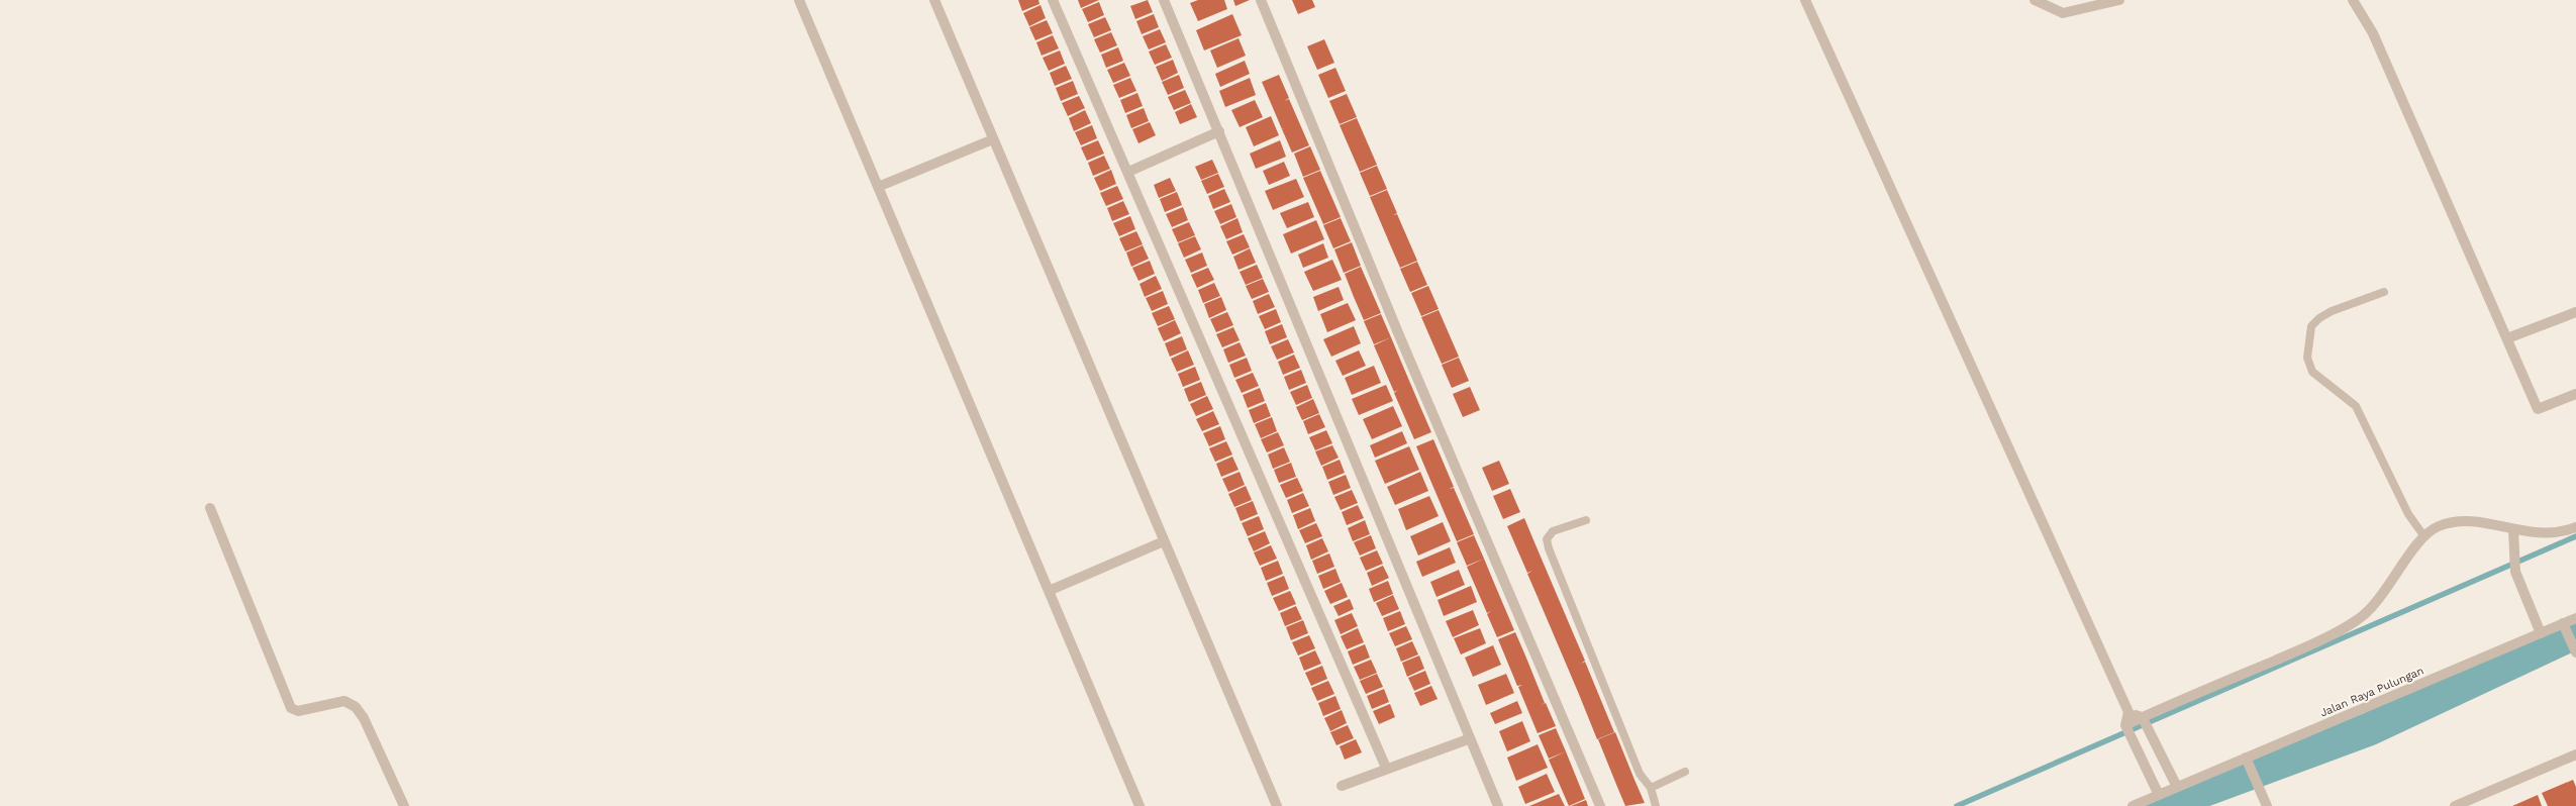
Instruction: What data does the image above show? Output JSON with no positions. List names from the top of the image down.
{
  "streets": {
    "street": ["Jalan Raya Pulungan"]
  }
}
